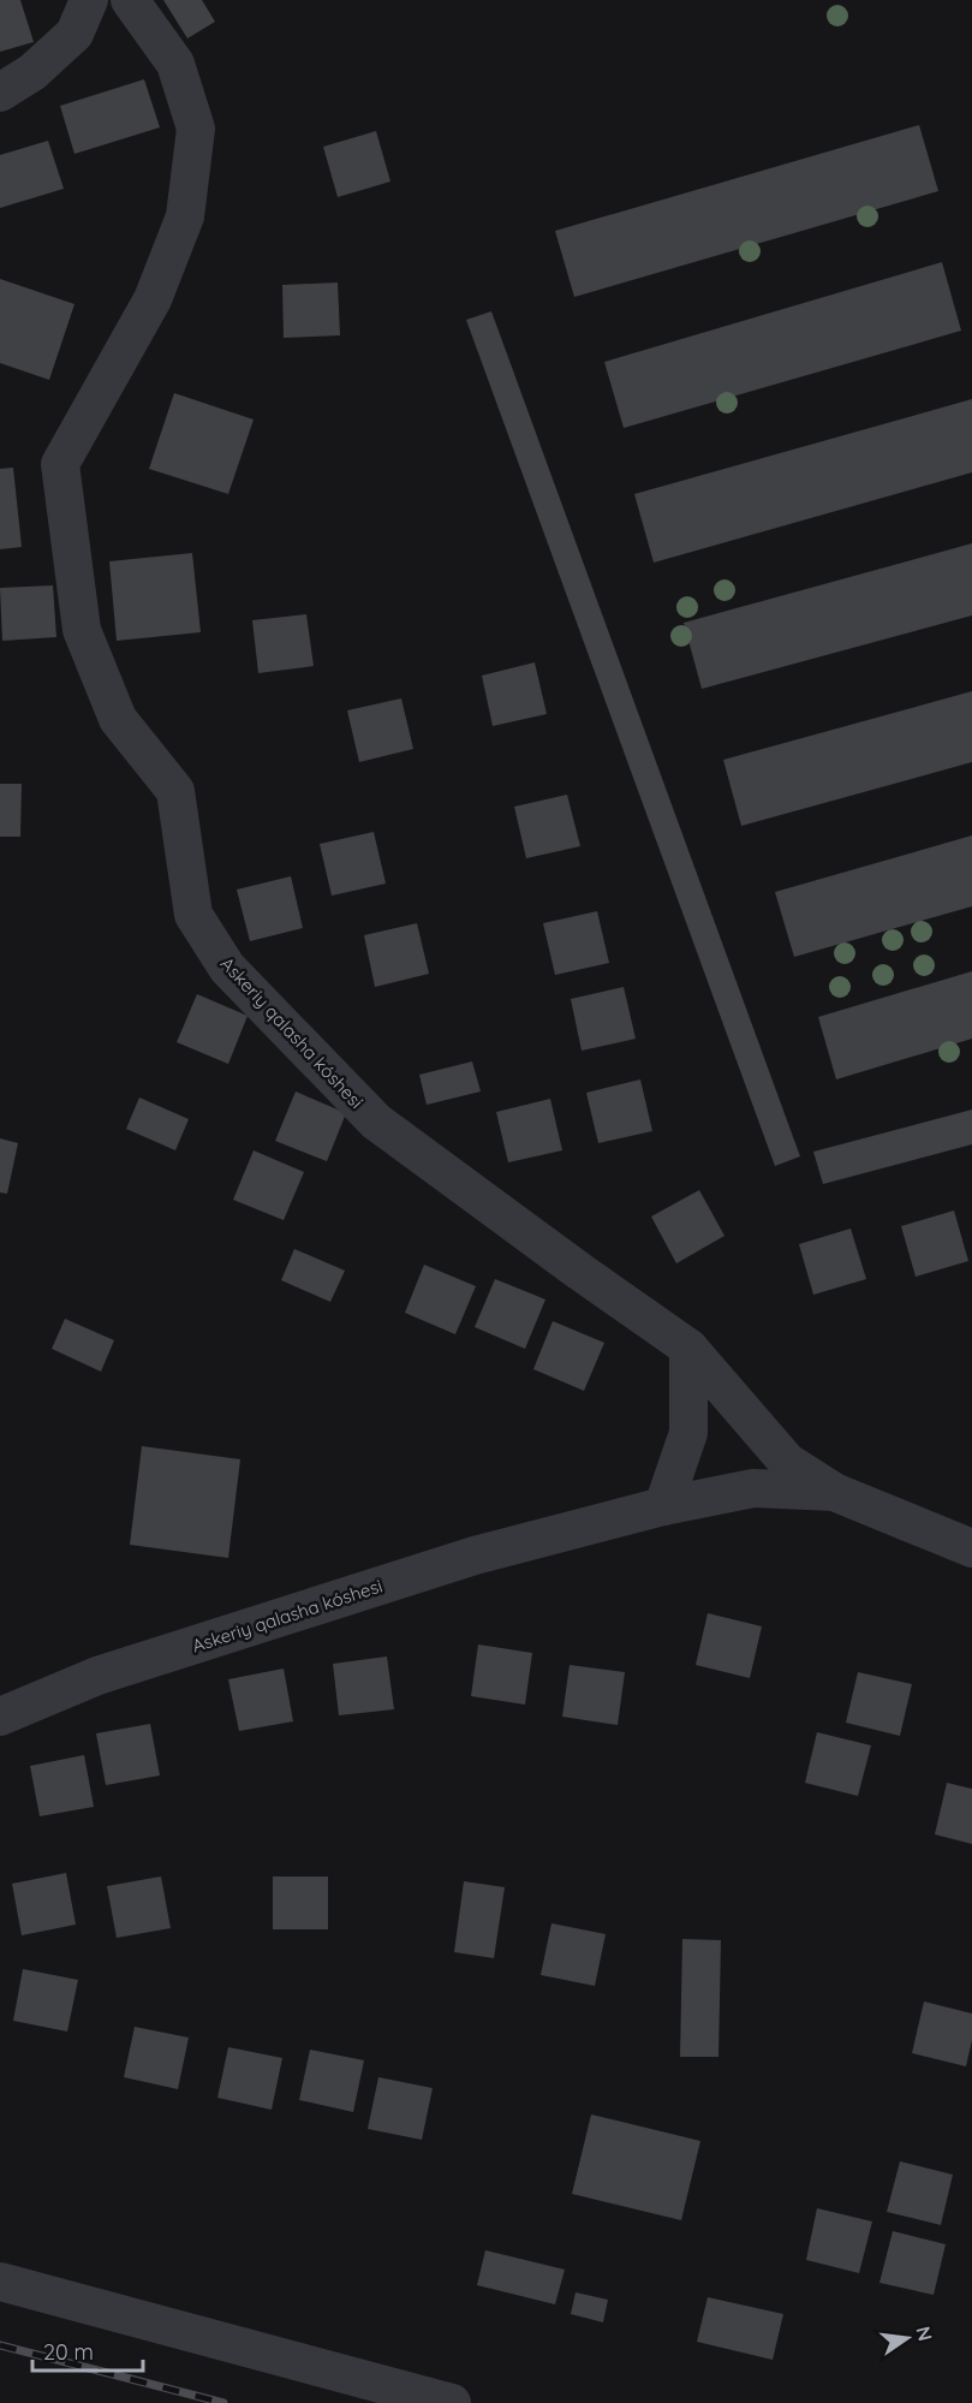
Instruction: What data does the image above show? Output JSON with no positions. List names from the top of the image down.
{
  "streets": {
    "street": ["Askeriy qalasha kóshesi"]
  },
  "scale_bar": "20 m",
  "north": "right"
}
